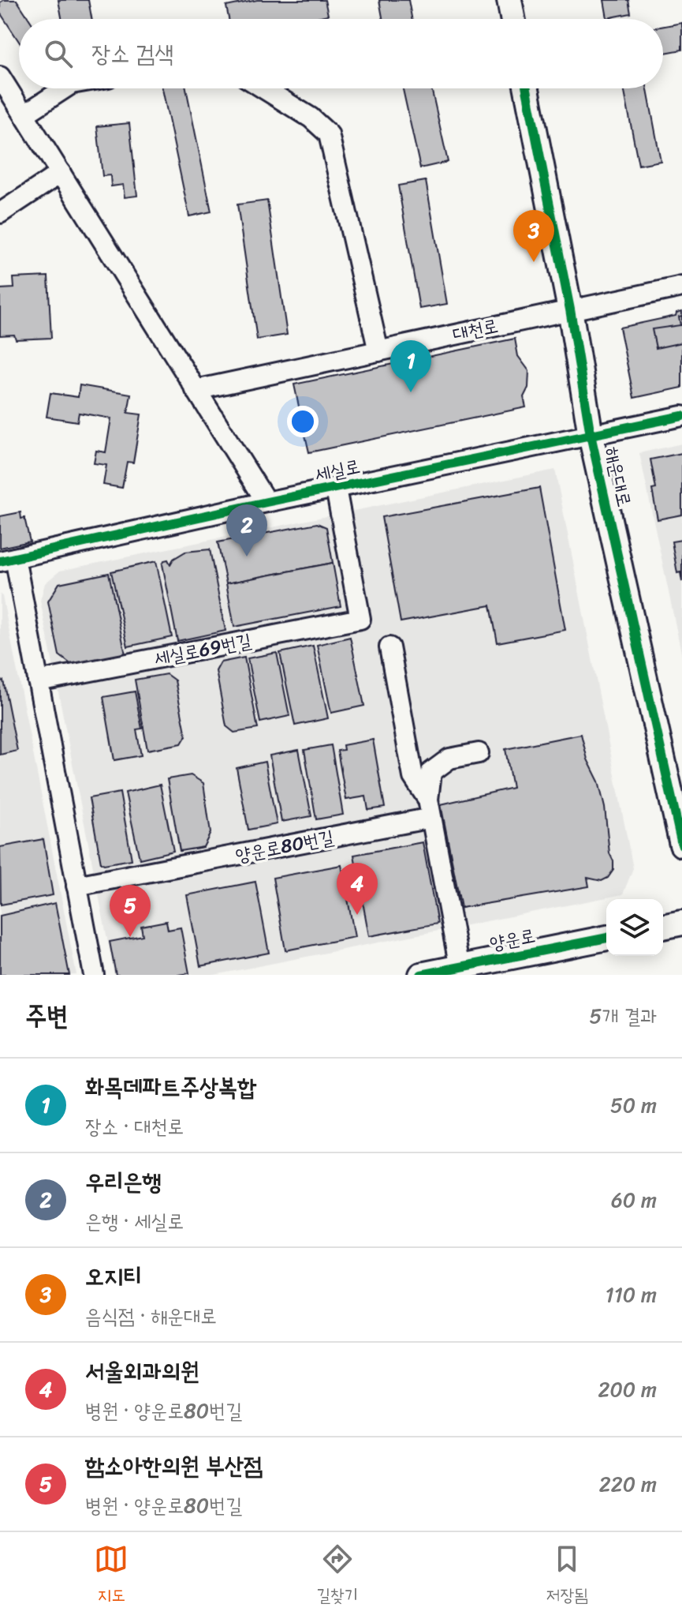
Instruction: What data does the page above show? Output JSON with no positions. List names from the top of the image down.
{
  "streets": {
    "main road": ["해운대로", "양운로"],
    "street": [
      "대천로",
      "세실로",
      "세실로69번길",
      "양운로80번길"
    ]
  },
  "crossings": [
    ["대천로", "해운대로"],
    ["세실로", "해운대로"],
    ["세실로", "세실로69번길"]
  ],
  "page": {
    "search": "장소 검색",
    "pins": [
      "3",
      "1",
      "2",
      "4",
      "5"
    ],
    "heading": ["주변", "5개 결과"],
    "list": [
      {
        "mark": "1",
        "name": "화목데파트주상복합",
        "note": "장소 · 대천로",
        "value": "50 m"
      },
      {
        "mark": "2",
        "name": "우리은행",
        "note": "은행 · 세실로",
        "value": "60 m"
      },
      {
        "mark": "3",
        "name": "오지티",
        "note": "음식점 · 해운대로",
        "value": "110 m"
      },
      {
        "mark": "4",
        "name": "서울외과의원",
        "note": "병원 · 양운로80번길",
        "value": "200 m"
      },
      {
        "mark": "5",
        "name": "함소아한의원 부산점",
        "note": "병원 · 양운로80번길",
        "value": "220 m"
      }
    ],
    "nav": ["지도", "길찾기", "저장됨"]
  }
}
